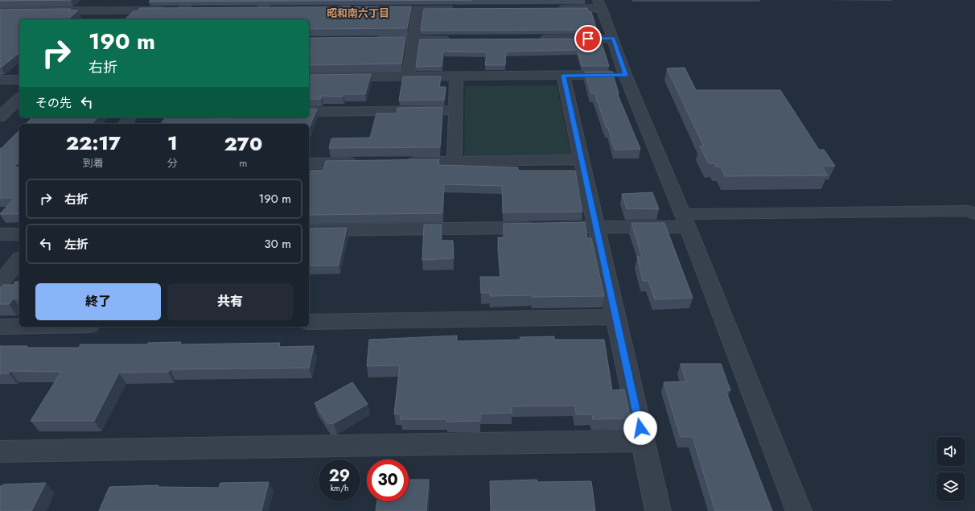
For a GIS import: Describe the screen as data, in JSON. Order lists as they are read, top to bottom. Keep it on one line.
{"districts":["昭和南六丁目"],"page":{"turn":["190 m","右折"],"then":"その先","eta":["22:17","到着","1","分","270","m"],"list":[{"name":"右折","value":"190 m"},{"name":"左折","value":"30 m"}],"buttons":["終了","共有"],"speed":"29 km/h","limit":"30"}}
